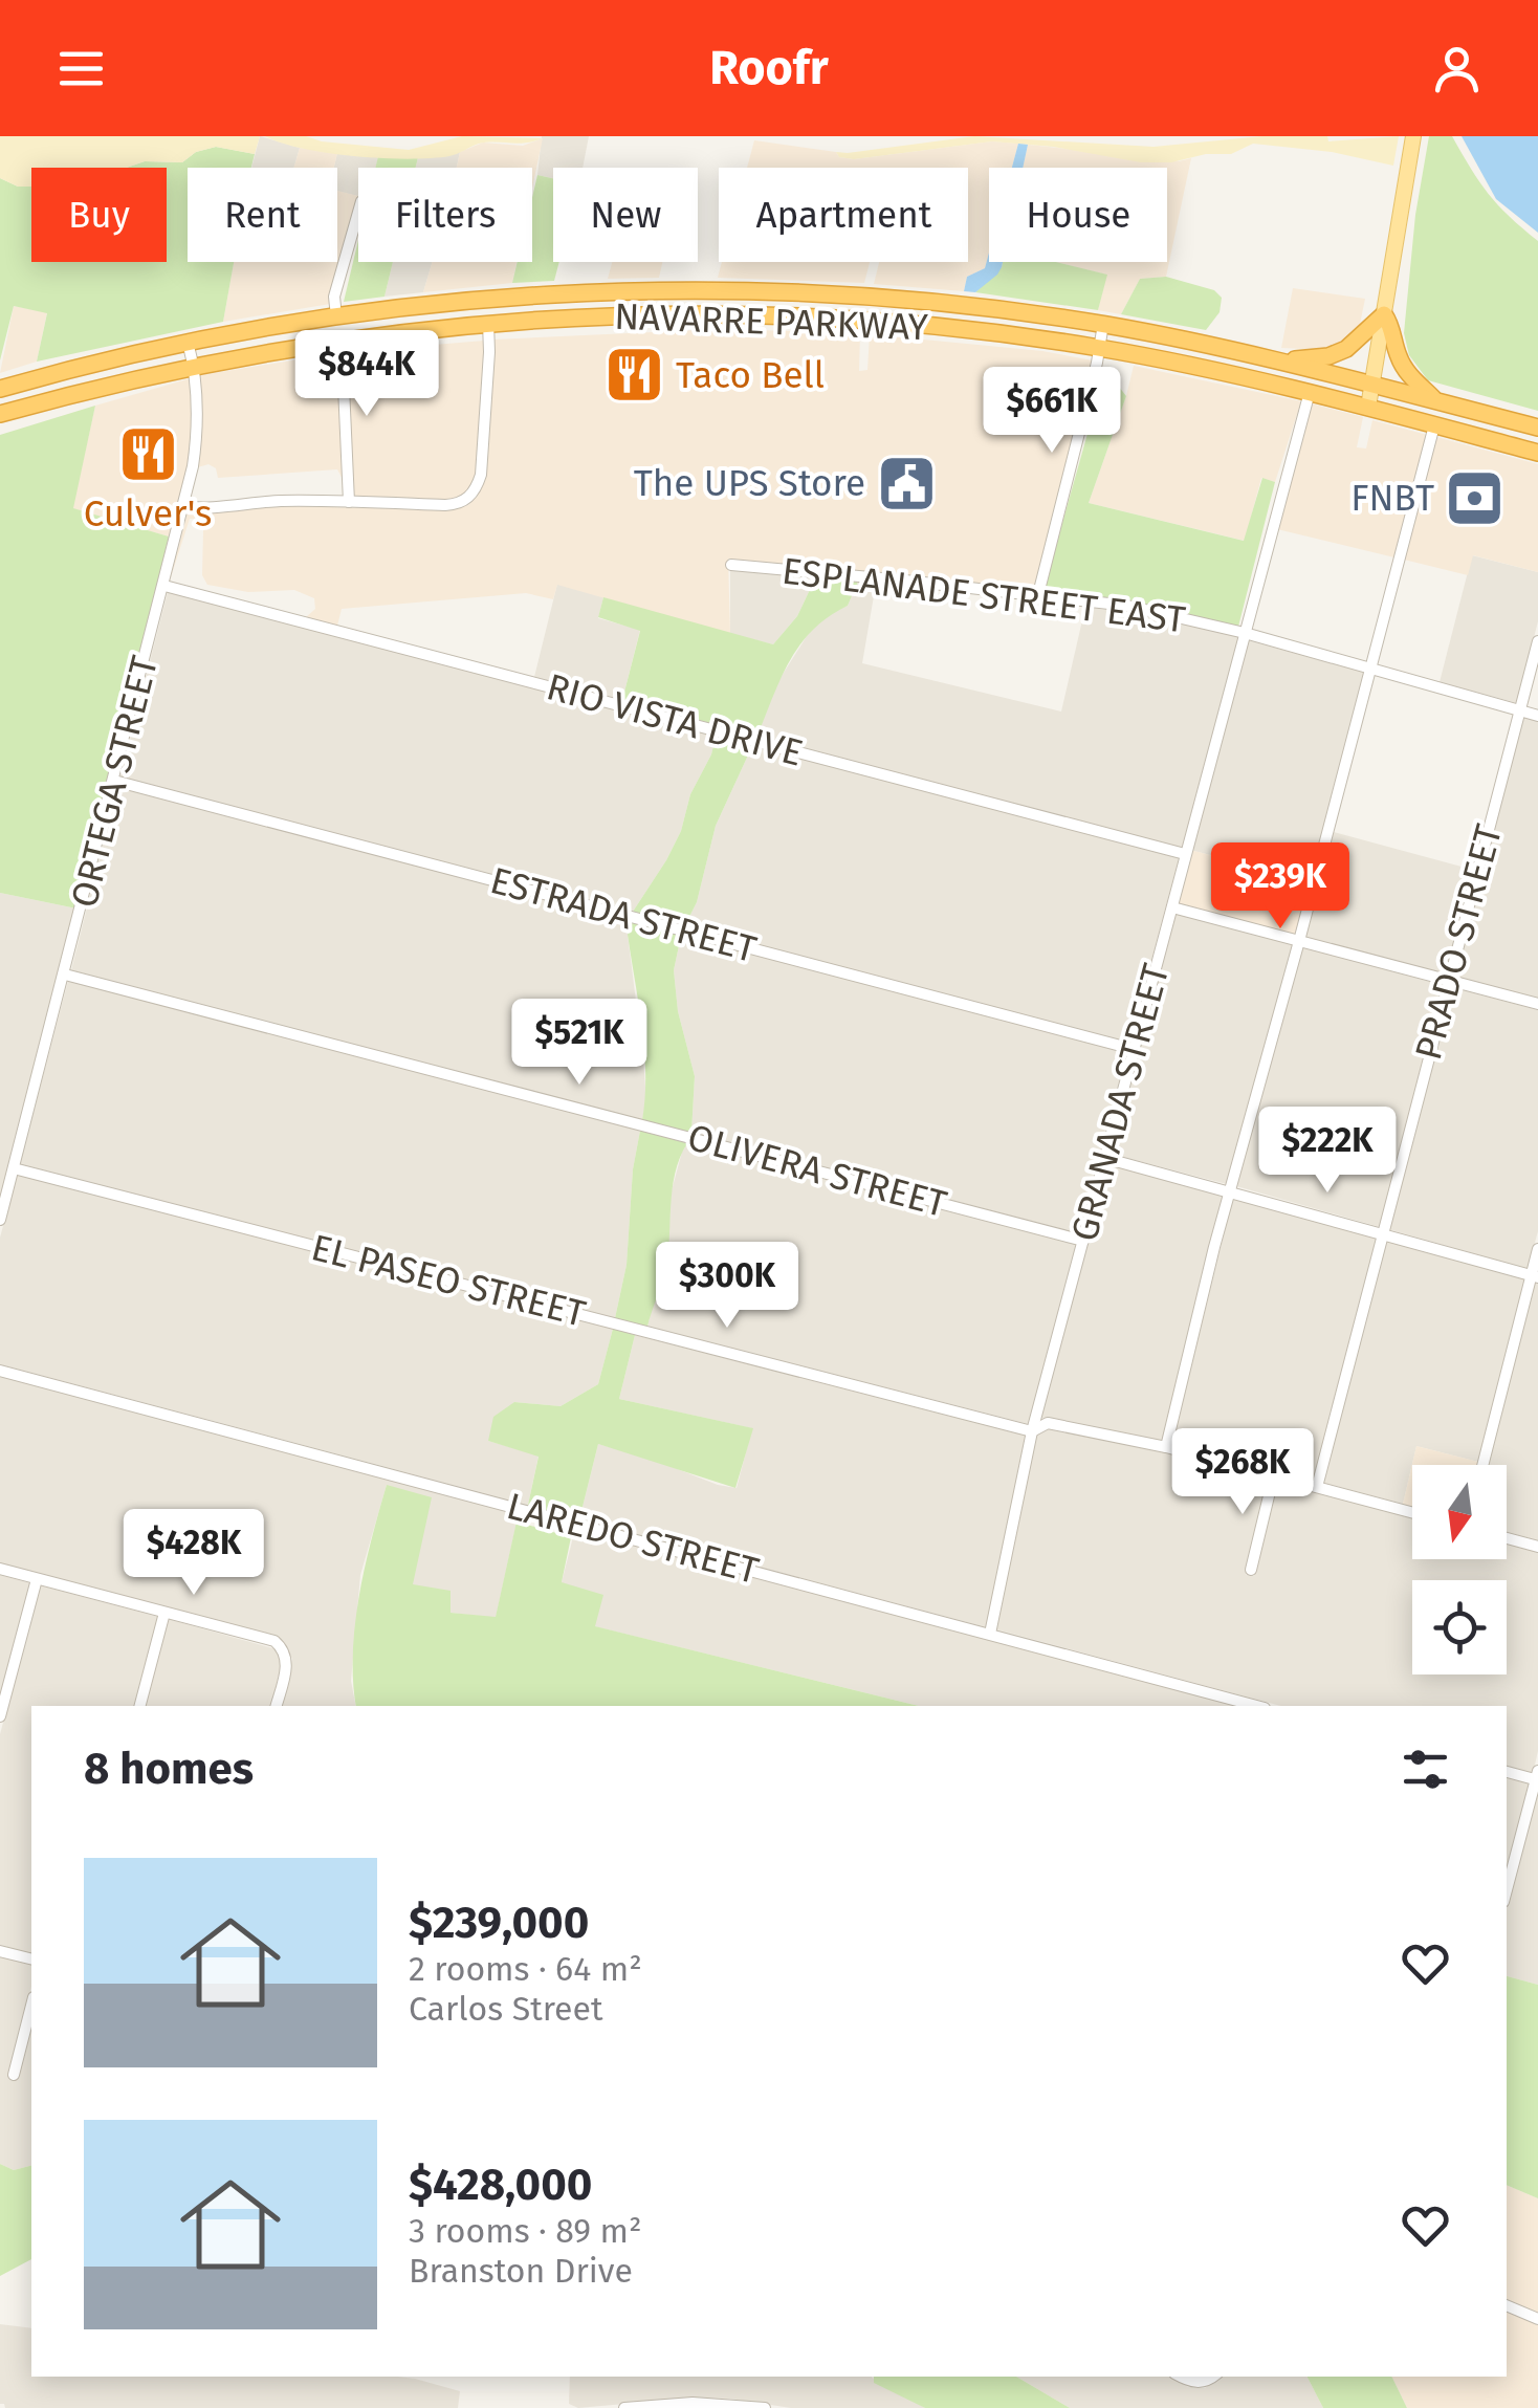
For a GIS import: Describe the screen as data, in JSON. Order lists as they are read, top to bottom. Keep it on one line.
{"streets":{"highway":["NAVARRE PARKWAY"],"street":["ESPLANADE STREET EAST","RIO VISTA DRIVE","ORTEGA STREET","ESTRADA STREET","PRADO STREET","GRANADA STREET","OLIVERA STREET","EL PASEO STREET","LAREDO STREET"]},"crossings":[["NAVARRE PARKWAY","ORTEGA STREET"],["NAVARRE PARKWAY","GRANADA STREET"],["ESPLANADE STREET EAST","PRADO STREET"],["ESPLANADE STREET EAST","GRANADA STREET"],["RIO VISTA DRIVE","ORTEGA STREET"],["RIO VISTA DRIVE","GRANADA STREET"],["ORTEGA STREET","ESTRADA STREET"],["ORTEGA STREET","OLIVERA STREET"],["ORTEGA STREET","EL PASEO STREET"],["ESTRADA STREET","GRANADA STREET"],["PRADO STREET","EL PASEO STREET"],["GRANADA STREET","OLIVERA STREET"],["GRANADA STREET","EL PASEO STREET"],["GRANADA STREET","LAREDO STREET"]],"places":{"restaurant":["Taco Bell","Culver's"],"public building":["The UPS Store"],"bank":["FNBT"]},"north":"bottom","page":{"header":"Roofr","chip":["Buy","Rent","Filters","New","Apartment","House"],"price":["$844K","$661K","$239K","$521K","$222K","$300K","$268K","$428K"],"heading":"8 homes","list":[{"name":"$239,000","note":"2 rooms · 64 m² · Carlos Street"},{"name":"$428,000","note":"3 rooms · 89 m² · Branston Drive"}]}}
